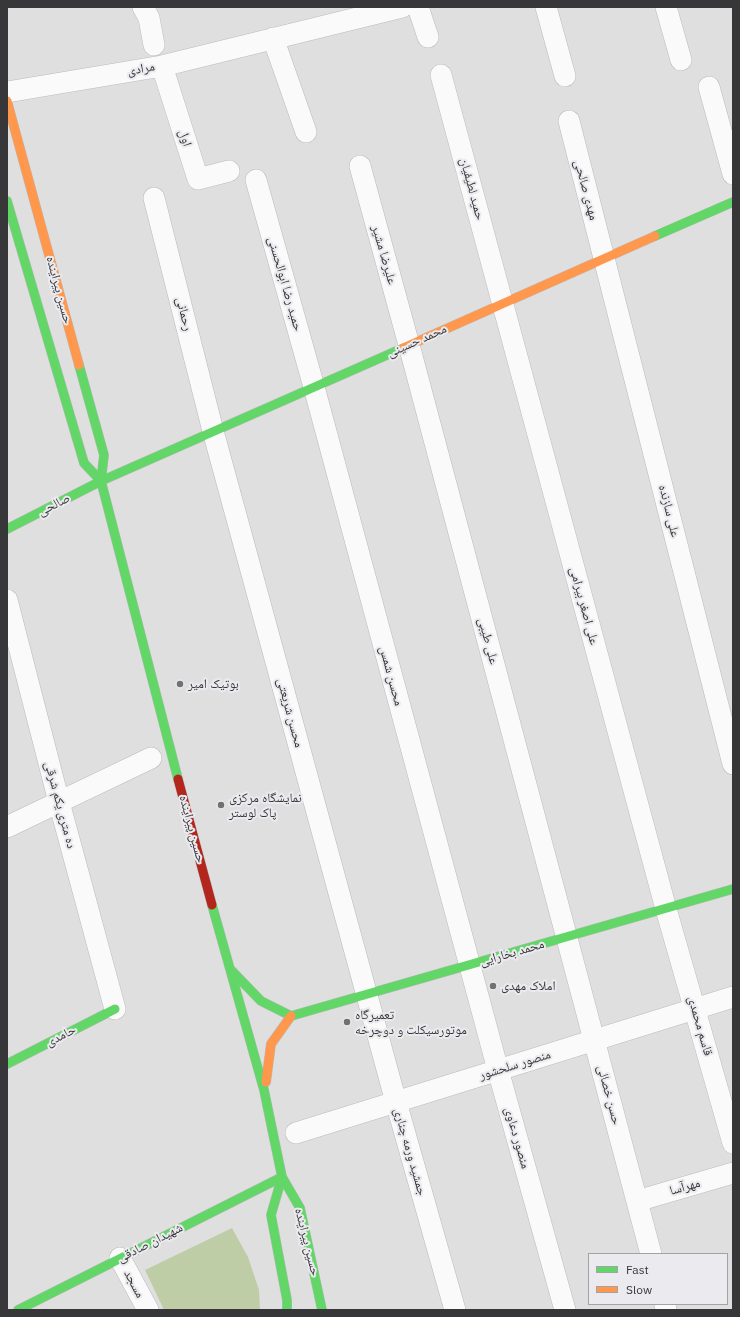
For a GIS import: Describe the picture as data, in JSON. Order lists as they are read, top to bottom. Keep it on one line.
{"streets":{"main road":["حسین پیراینده","محمد حسینی","صالحی","محمد بخارایی","حامدی","شهیدان صادقی"],"street":["مرادی","اول","حمید لطیفیان","مهدی صالحی","علیرضا مشیر","حمید رضا ابوالحسنی","رحمانی","علی سازنده","علی اصغر بیرامی","علی طیبی","محسن شمس","محسن شریعتی","ده متری یکم شرقی","قاسم محمدی","منصور سلحشور","حسن خصالی","منصور دعاوی","جمشید ورمه چناری","مهرآسا","مسجد"]},"crossings":[["مرادی","اول"],["حمید لطیفیان","محمد حسینی"],["حمید لطیفیان","علی اصغر بیرامی"],["مهدی صالحی","محمد حسینی"],["مهدی صالحی","علی سازنده"],["علیرضا مشیر","محمد حسینی"],["علیرضا مشیر","علی طیبی"],["حمید رضا ابوالحسنی","محمد حسینی"],["حمید رضا ابوالحسنی","محسن شمس"],["حسین پیراینده","محمد حسینی"],["حسین پیراینده","صالحی"],["حسین پیراینده","شهیدان صادقی"],["رحمانی","محمد حسینی"],["رحمانی","محسن شریعتی"],["محمد حسینی","صالحی"],["محمد حسینی","علی سازنده"],["محمد حسینی","علی اصغر بیرامی"],["محمد حسینی","علی طیبی"],["محمد حسینی","محسن شمس"],["محمد حسینی","محسن شریعتی"],["علی اصغر بیرامی","محمد بخارایی"],["علی اصغر بیرامی","قاسم محمدی"],["علی طیبی","محمد بخارایی"],["علی طیبی","حسن خصالی"],["محسن شمس","محمد بخارایی"],["محسن شمس","منصور دعاوی"],["محسن شریعتی","محمد بخارایی"],["محسن شریعتی","جمشید ورمه چناری"],["ده متری یکم شرقی","حامدی"],["محمد بخارایی","قاسم محمدی"],["محمد بخارایی","حسن خصالی"],["محمد بخارایی","منصور دعاوی"],["محمد بخارایی","جمشید ورمه چناری"],["قاسم محمدی","منصور سلحشور"],["منصور سلحشور","حسن خصالی"],["منصور سلحشور","منصور دعاوی"],["منصور سلحشور","جمشید ورمه چناری"],["حسن خصالی","مهرآسا"],["شهیدان صادقی","مسجد"]],"places":["بوتیک امیر","نمایشگاه مرکزی پاک لوستر","املاک مهدی","تعمیرگاه موتورسیکلت و دوچرخه"],"legend":["Fast","Slow"]}
